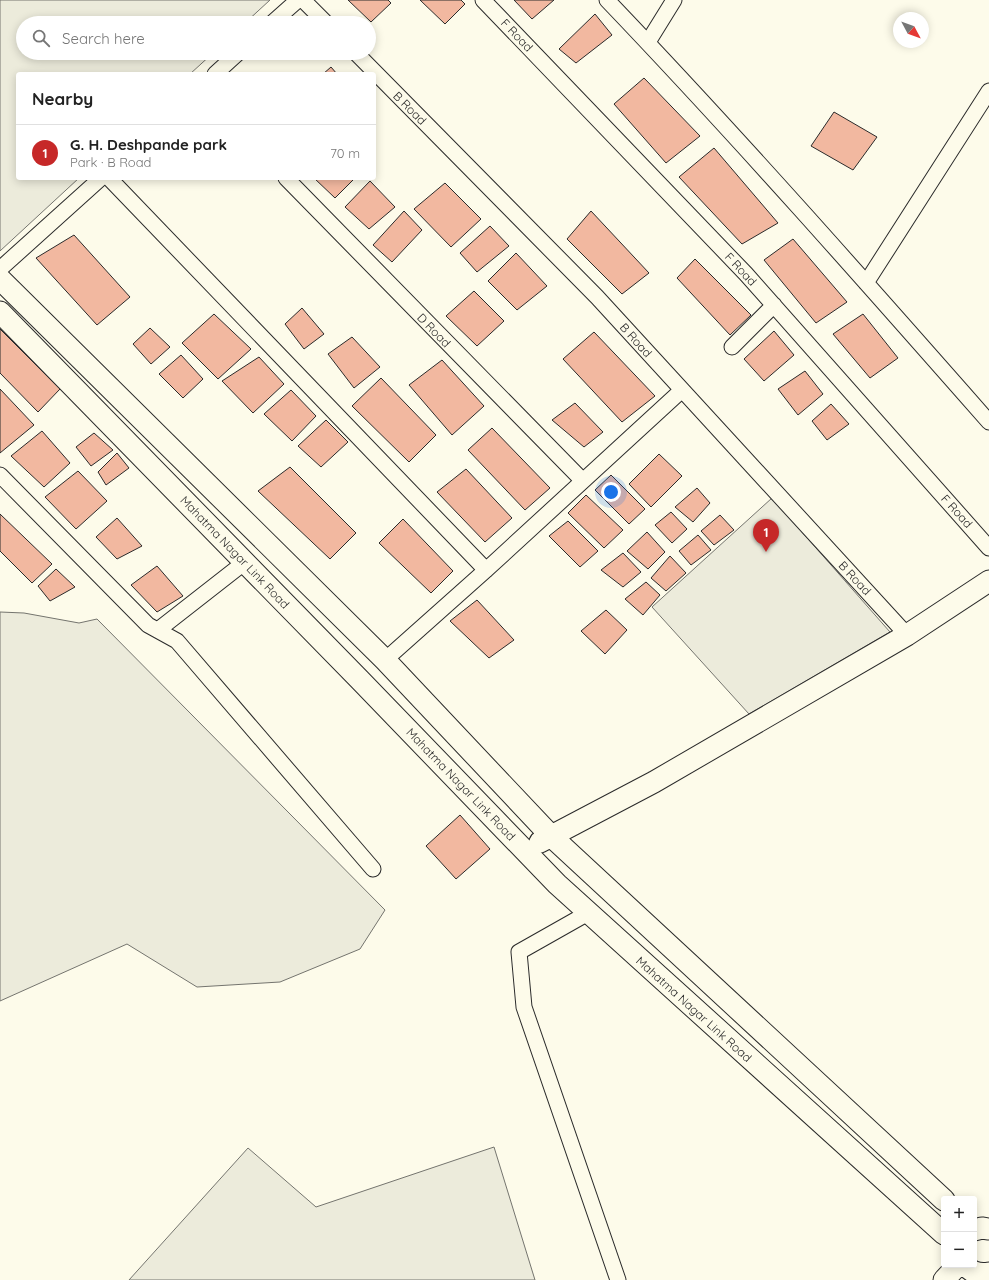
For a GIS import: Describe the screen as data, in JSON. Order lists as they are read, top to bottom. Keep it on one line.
{"streets":{"main road":["Mahatma Nagar Link Road"],"street":["F Road","B Road","D Road"]},"north":"bottom right","page":{"search":"Search here","heading":"Nearby","list":[{"mark":"1","name":"G. H. Deshpande park","note":"Park · B Road","value":"70 m"}],"pins":"1","map_buttons":["+","−"]}}
